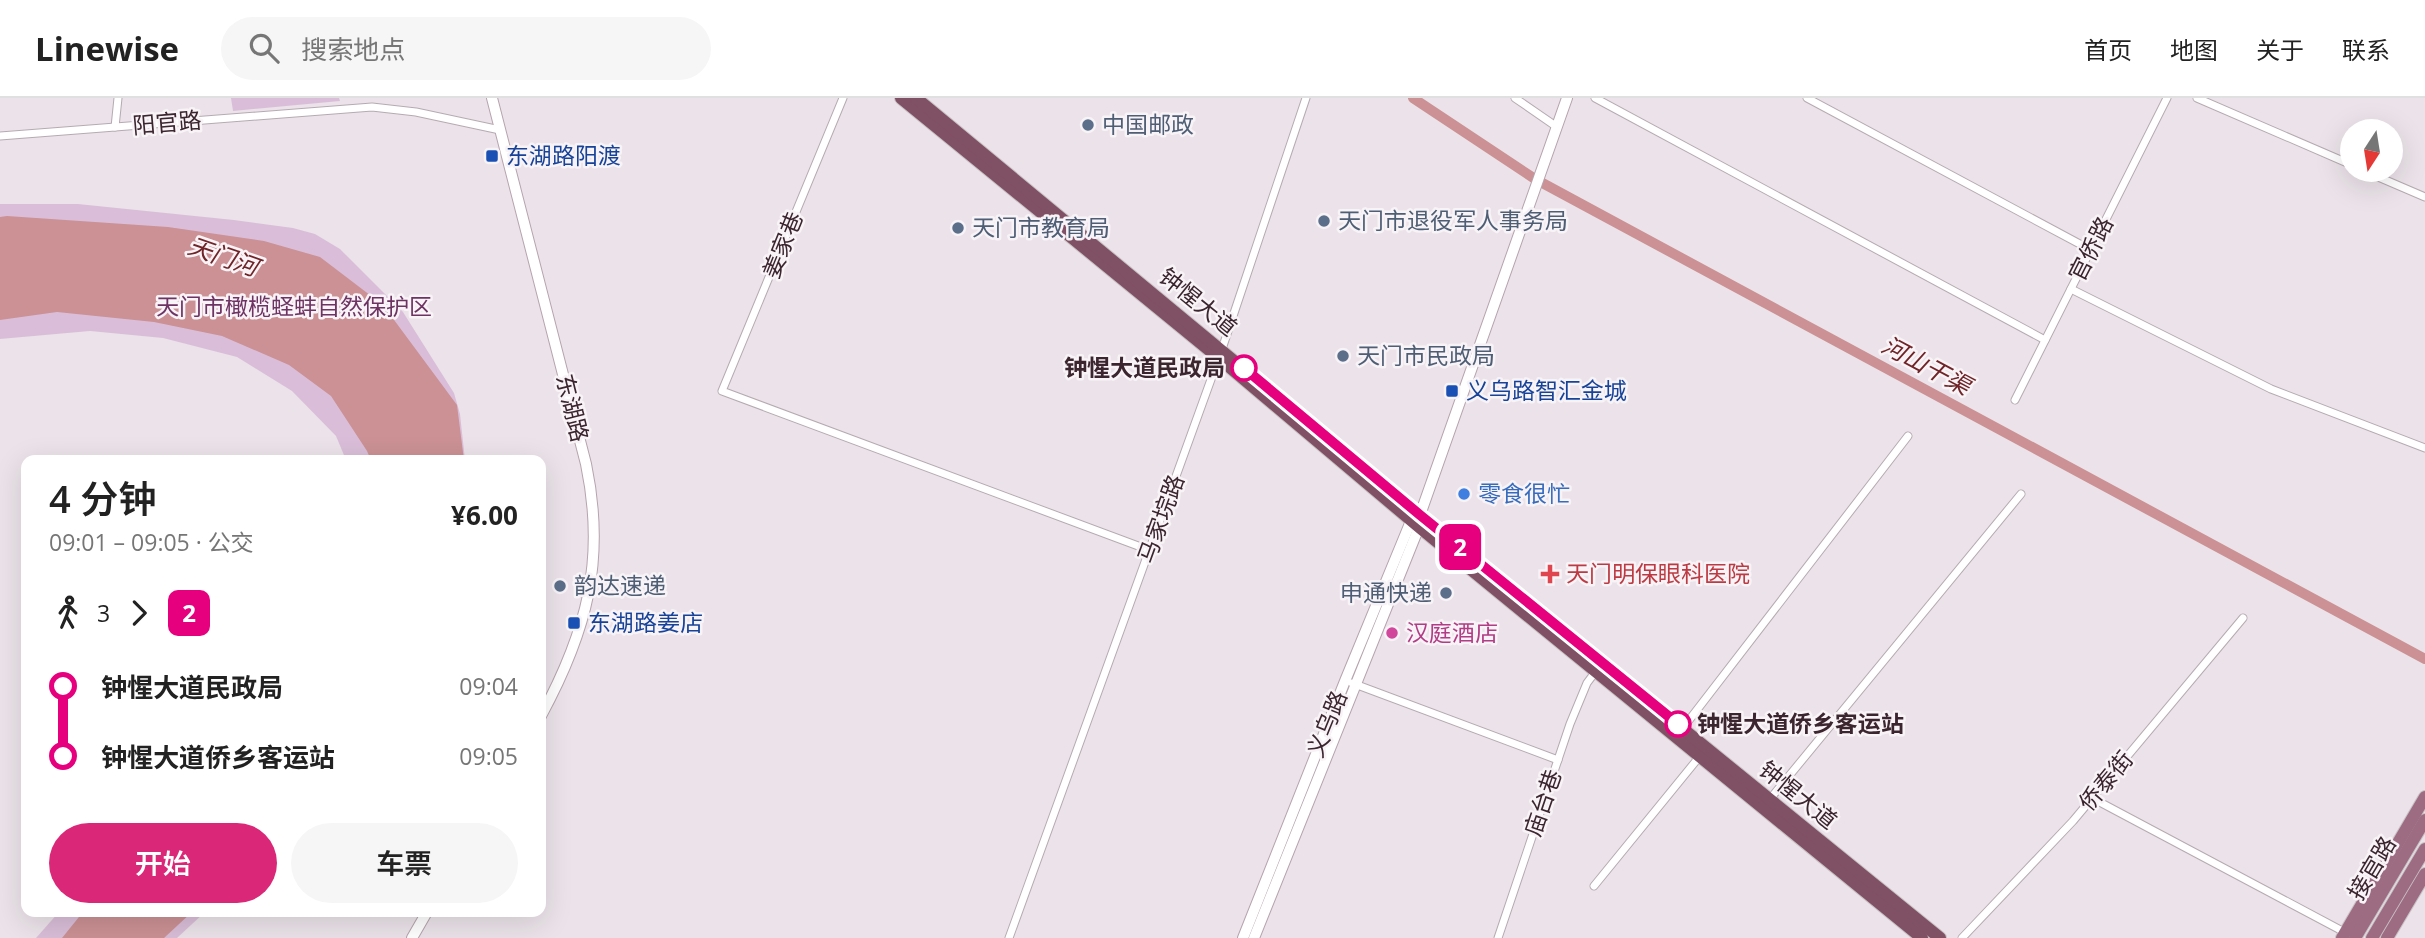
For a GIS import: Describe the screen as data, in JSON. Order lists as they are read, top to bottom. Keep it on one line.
{"streets":{"highway":["钟惺大道"],"main road":["东湖路","义乌路","接官路"],"street":["阳官路","姜家巷","官侨路","马家垸路","侨泰街","庙台巷"]},"crossings":[["阳官路","东湖路"],["姜家巷","马家垸路"],["钟惺大道","马家垸路"],["钟惺大道","义乌路"],["钟惺大道","庙台巷"]],"water":["天门河","河山干渠"],"parks":["天门市橄榄蛏蚌自然保护区"],"places":{"other":["中国邮政","天门市退役军人事务局","天门市教育局","天门市民政局","钟惺大道民政局","零食很忙","韵达速递","申通快递","汉庭酒店","钟惺大道侨乡客运站"],"transit":["东湖路阳渡","义乌路智汇金城","东湖路姜店"],"health":["天门明保眼科医院"]},"lines":["bus line 2"],"north":"bottom","page":{"header":"Linewise","search":"搜索地点","nav":["首页","地图","关于","联系"],"on_map":"2","heading":["4 分钟","09:01 – 09:05 · 公交","¥6.00"],"legs":["3","2"],"list":[{"name":"钟惺大道民政局","value":"09:04"},{"name":"钟惺大道侨乡客运站","value":"09:05"}],"buttons":["开始","车票"]}}
